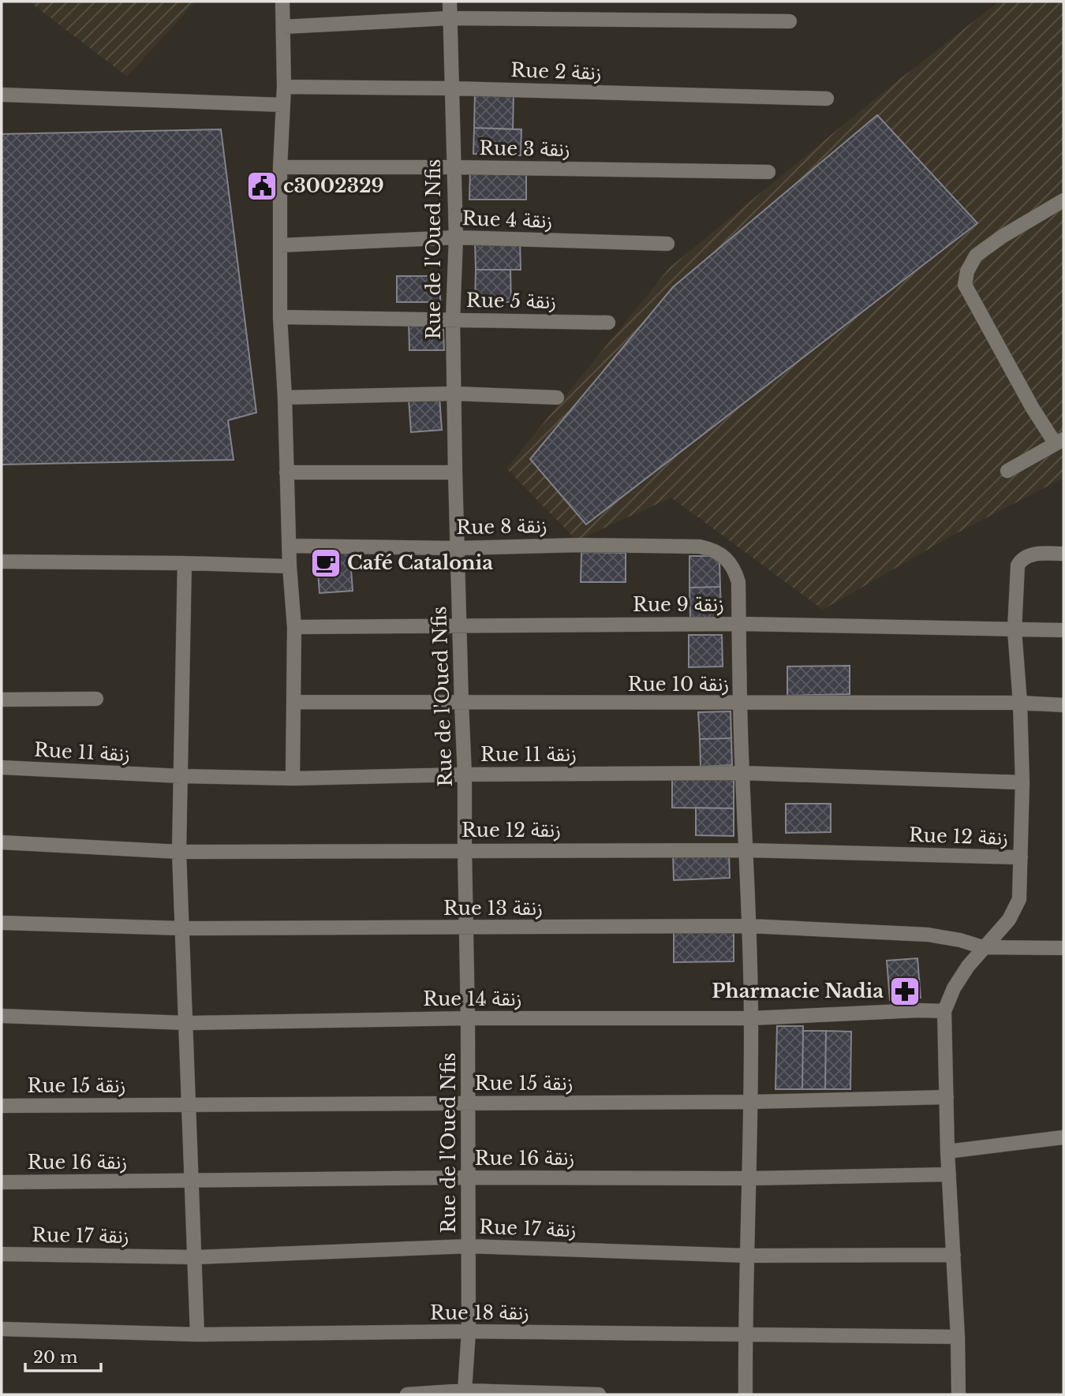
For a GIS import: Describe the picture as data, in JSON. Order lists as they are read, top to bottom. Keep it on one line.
{"streets":{"street":["Rue 2 زنقة","Rue 3 زنقة","Rue 4 زنقة","Rue de l'Oued Nfis","Rue 5 زنقة","Rue 8 زنقة","Rue 9 زنقة","Rue 10 زنقة","Rue 11 زنقة","Rue 12 زنقة","Rue 13 زنقة","Rue 14 زنقة","Rue 15 زنقة","Rue 16 زنقة","Rue 17 زنقة","Rue 18 زنقة"]},"crossings":[["Rue 2 زنقة","Rue de l'Oued Nfis"],["Rue 3 زنقة","Rue de l'Oued Nfis"],["Rue 4 زنقة","Rue de l'Oued Nfis"],["Rue de l'Oued Nfis","Rue 5 زنقة"],["Rue de l'Oued Nfis","Rue 8 زنقة"],["Rue de l'Oued Nfis","Rue 9 زنقة"],["Rue de l'Oued Nfis","Rue 10 زنقة"],["Rue de l'Oued Nfis","Rue 11 زنقة"],["Rue de l'Oued Nfis","Rue 12 زنقة"],["Rue de l'Oued Nfis","Rue 13 زنقة"],["Rue de l'Oued Nfis","Rue 14 زنقة"],["Rue de l'Oued Nfis","Rue 15 زنقة"],["Rue de l'Oued Nfis","Rue 16 زنقة"],["Rue de l'Oued Nfis","Rue 17 زنقة"],["Rue de l'Oued Nfis","Rue 18 زنقة"],["Rue 8 زنقة","Rue 9 زنقة"]],"places":{"public building":["c3002329"],"cafe":["Café Catalonia"],"pharmacy":["Pharmacie Nadia"]},"scale_bar":"20 m"}
